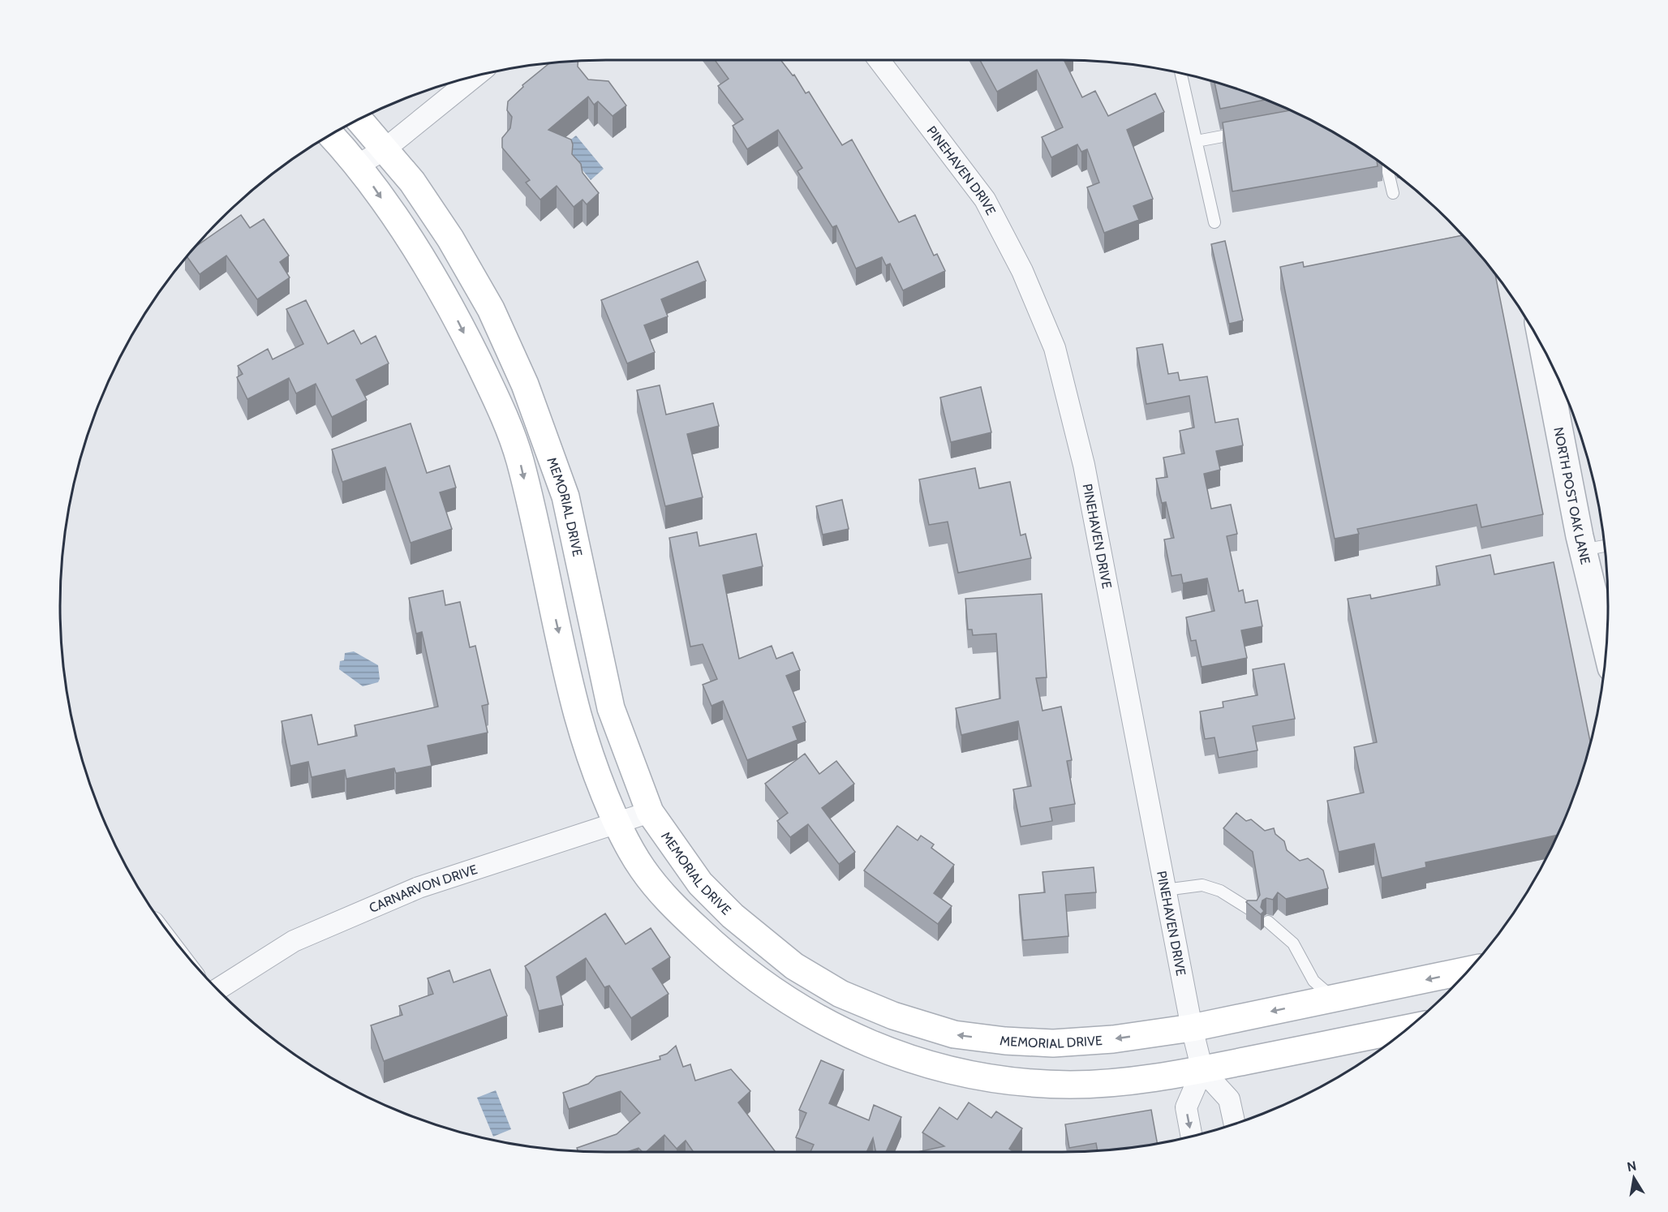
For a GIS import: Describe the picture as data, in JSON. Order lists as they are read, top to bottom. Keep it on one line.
{"streets":{"main road":["MEMORIAL DRIVE"],"street":["PINEHAVEN DRIVE","NORTH POST OAK LANE","CARNARVON DRIVE"]},"crossings":[["PINEHAVEN DRIVE","MEMORIAL DRIVE"],["MEMORIAL DRIVE","CARNARVON DRIVE"]],"north":"top"}
